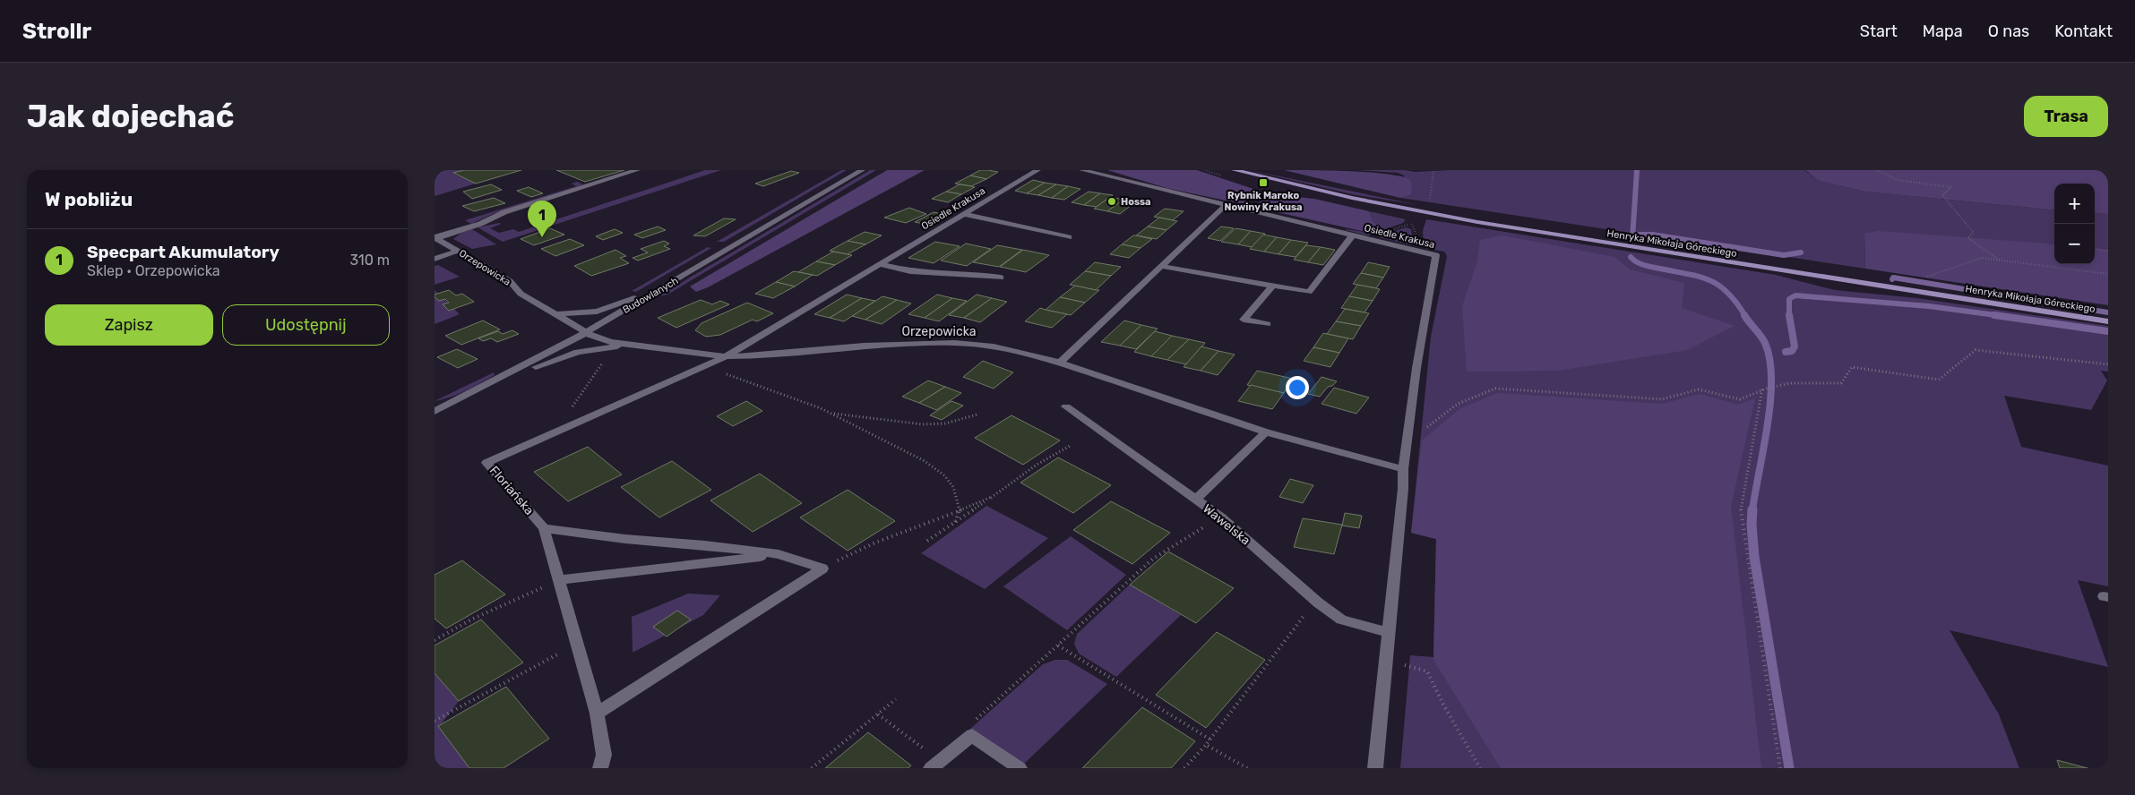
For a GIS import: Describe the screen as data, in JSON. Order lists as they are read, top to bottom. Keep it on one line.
{"streets":{"main road":["Henryka Mikołaja Góreckiego"],"street":["Osiedle Krakusa","Orzepowicka","Budowlanych","Floriańska","Wawelska"]},"crossings":[["Osiedle Krakusa","Orzepowicka"],["Osiedle Krakusa","Floriańska"],["Orzepowicka","Budowlanych"],["Orzepowicka","Floriańska"]],"places":{"transit":["Rybnik Maroko Nowiny Krakusa"],"other":["Hossa"]},"page":{"header":"Strollr","nav":["Start","Mapa","O nas","Kontakt"],"buttons":["Trasa",["Zapisz","Udostępnij"]],"title":"Jak dojechać","heading":"W pobliżu","map_buttons":["+","−"],"pins":"1","list":[{"mark":"1","name":"Specpart Akumulatory","note":"Sklep · Orzepowicka","value":"310 m"}]}}
